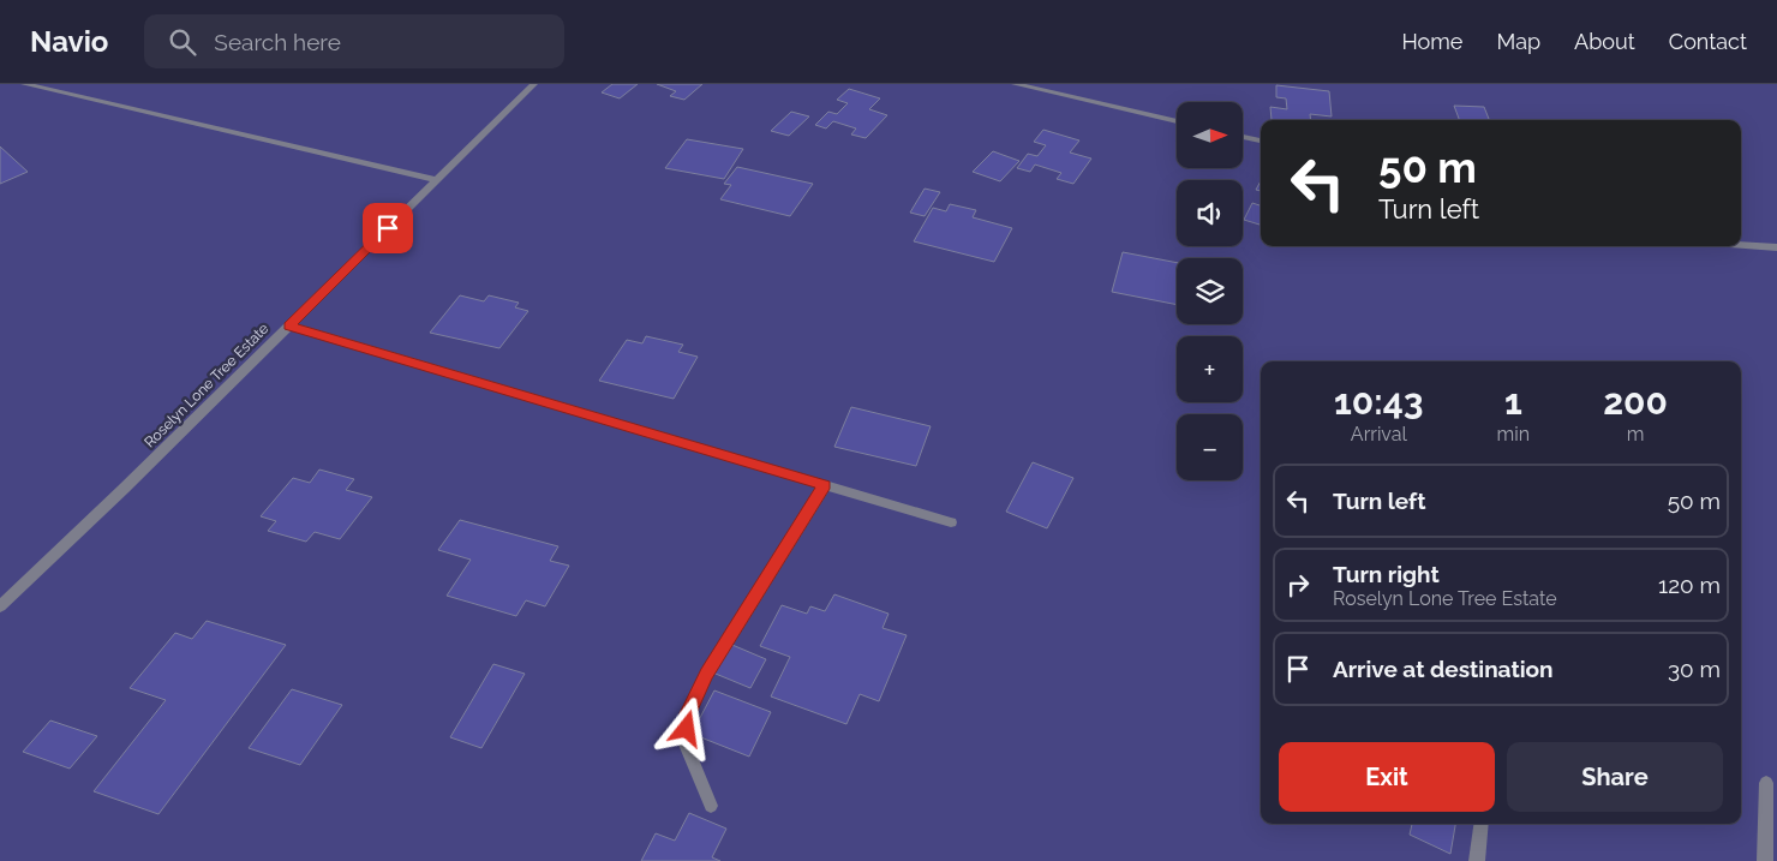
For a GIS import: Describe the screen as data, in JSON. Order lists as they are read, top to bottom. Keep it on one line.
{"streets":{"street":["Roselyn Lone Tree Estate"]},"north":"right","page":{"header":"Navio","search":"Search here","nav":["Home","Map","About","Contact"],"map_buttons":["+","−"],"turn":["50 m","Turn left"],"eta":["10:43","Arrival","1","min","200","m"],"list":[{"name":"Turn left","value":"50 m"},{"name":"Turn right","note":"Roselyn Lone Tree Estate","value":"120 m"},{"name":"Arrive at destination","value":"30 m"}],"buttons":["Exit","Share"]}}
